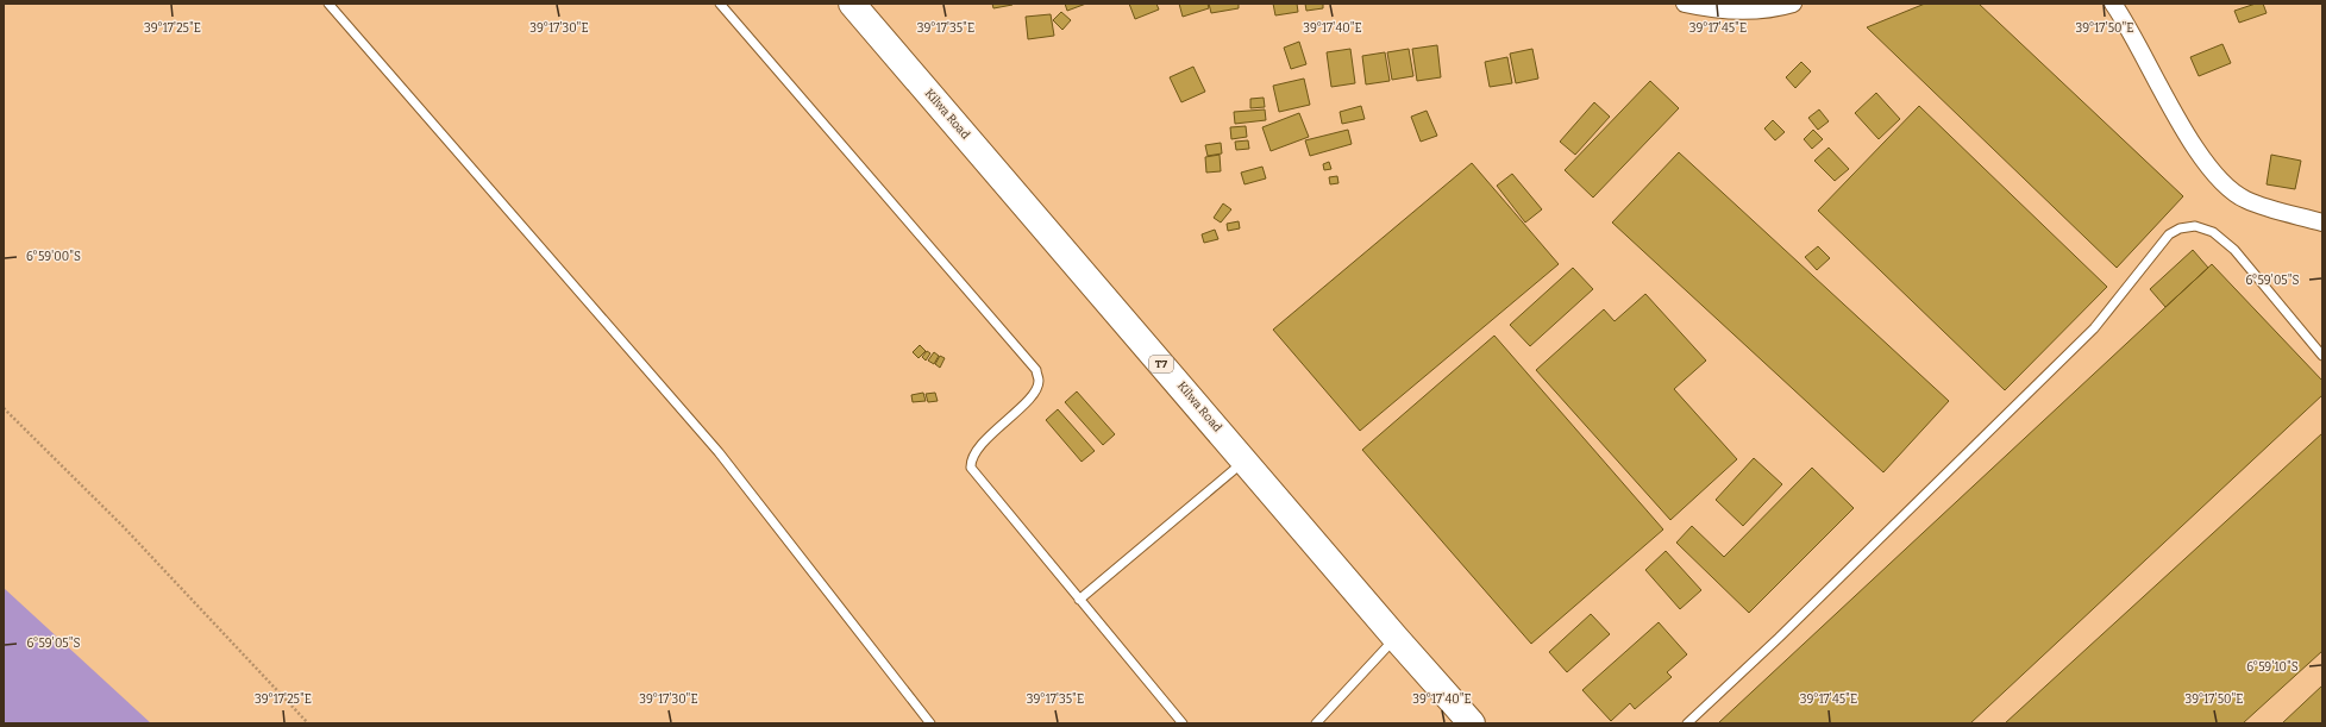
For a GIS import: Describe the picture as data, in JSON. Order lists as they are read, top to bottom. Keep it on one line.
{"streets":{"highway":["Kilwa Road","T7"]},"coordinates":["39°17'25\"E","39°17'30\"E","39°17'35\"E","39°17'40\"E","39°17'45\"E","39°17'50\"E","6°59'00\"S","6°59'05\"S","6°59'10\"S"]}
